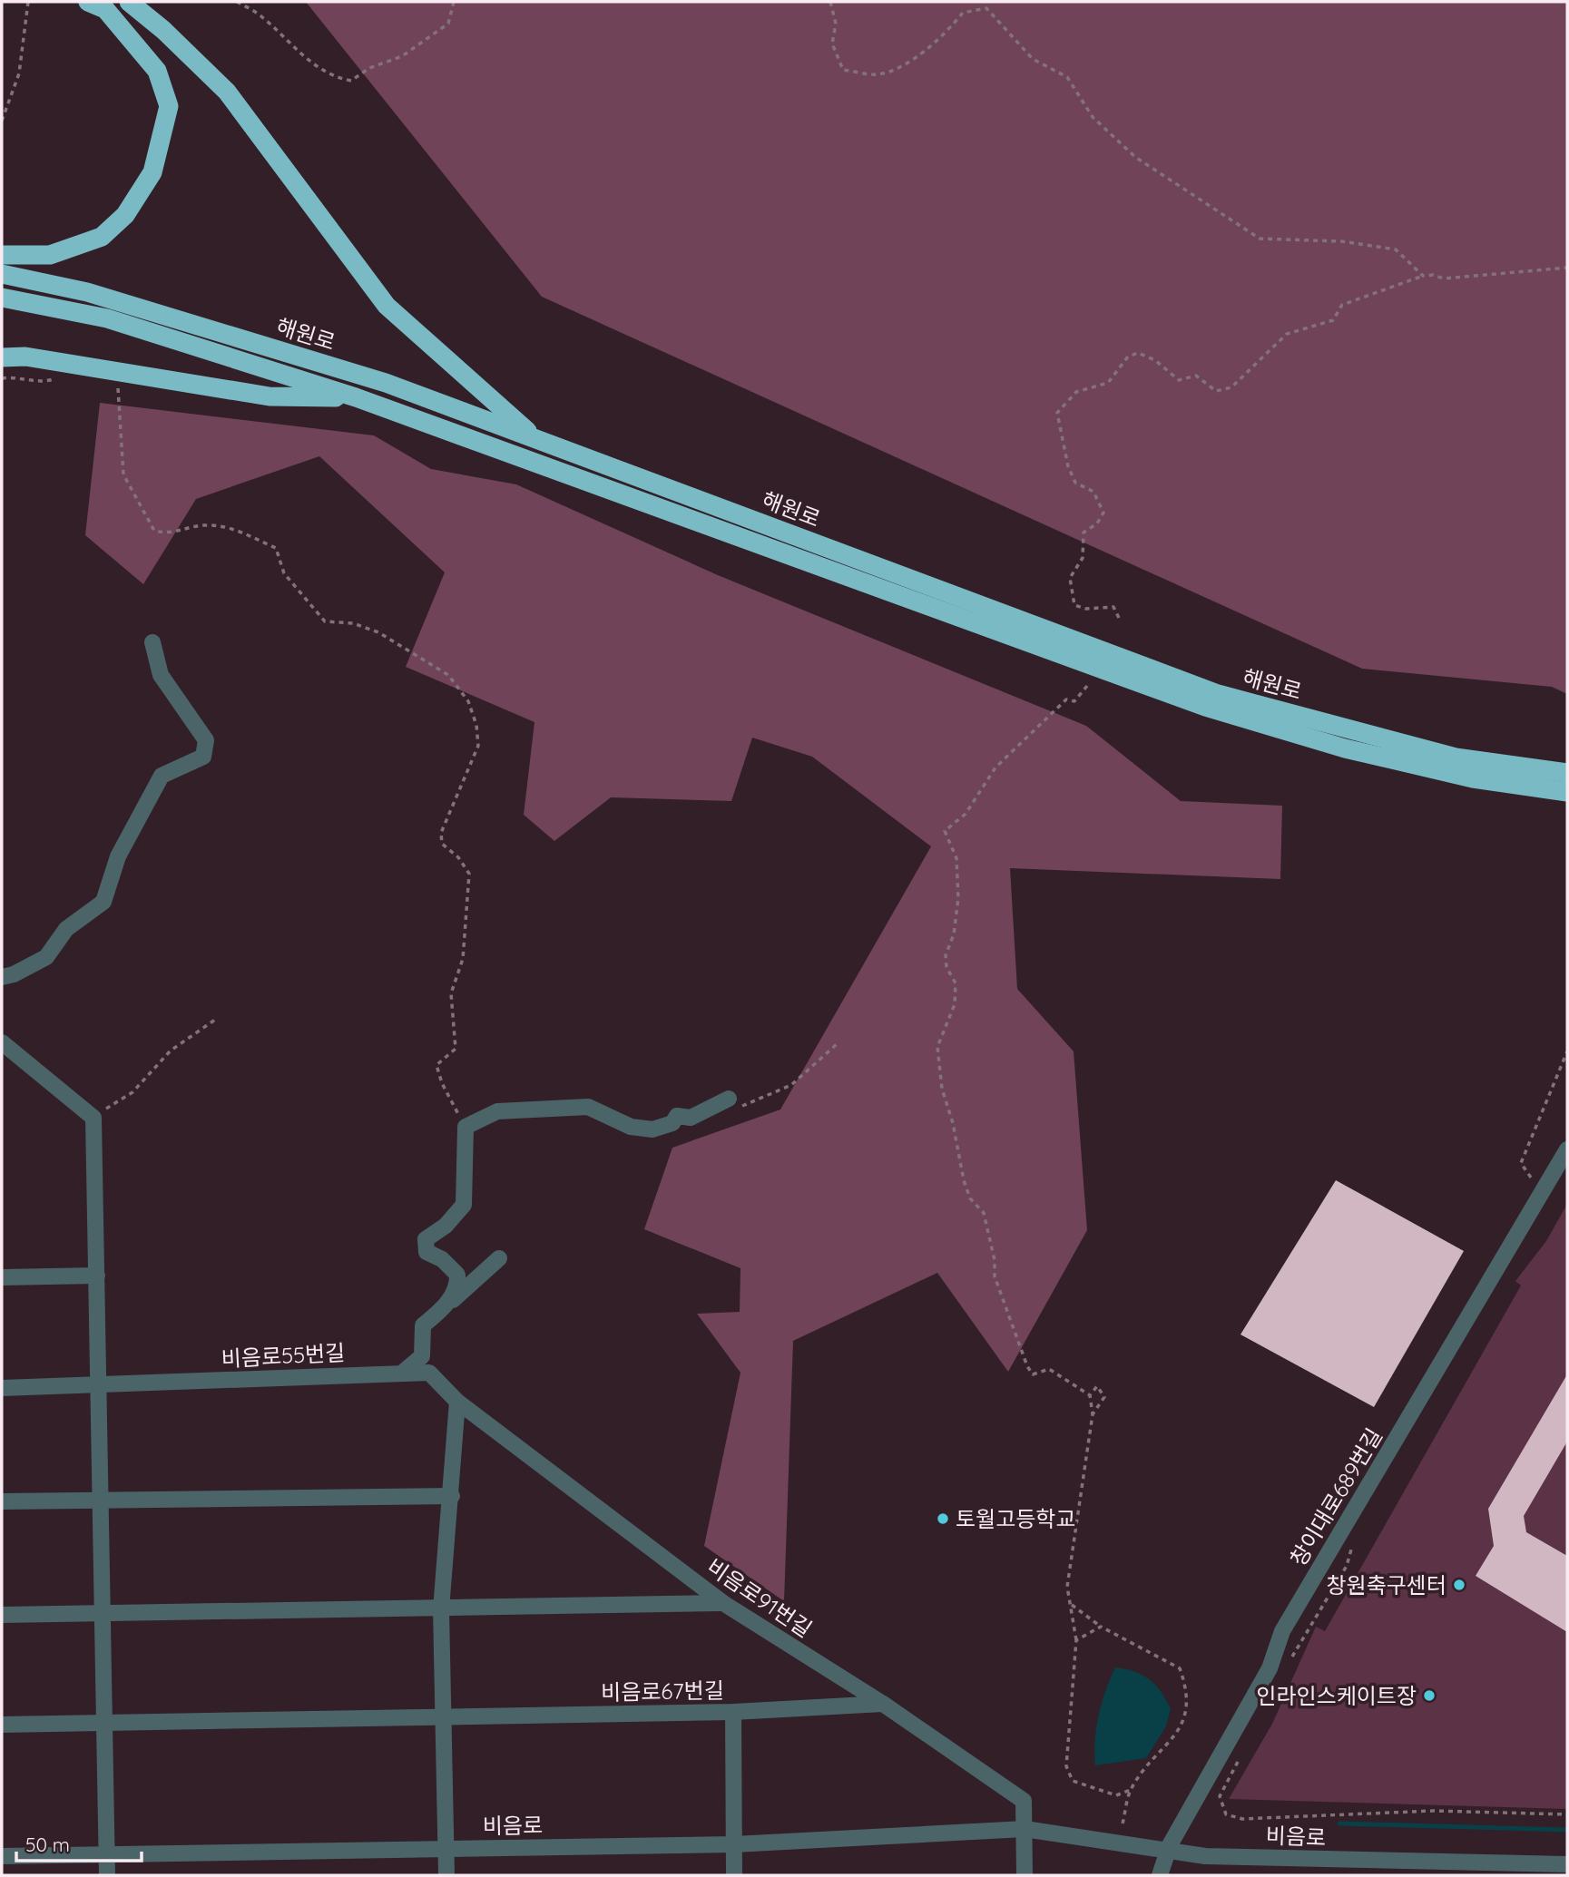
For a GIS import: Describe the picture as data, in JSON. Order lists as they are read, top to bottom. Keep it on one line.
{"streets":{"highway":["해원로"],"street":["비음로55번길","창이대로689번길","비음로91번길","비음로67번길","비음로"]},"crossings":[["비음로55번길","비음로91번길"],["창이대로689번길","비음로"],["비음로91번길","비음로67번길"],["비음로91번길","비음로"]],"places":["토월고등학교","창원축구센터","인라인스케이트장"],"scale_bar":"50 m"}
